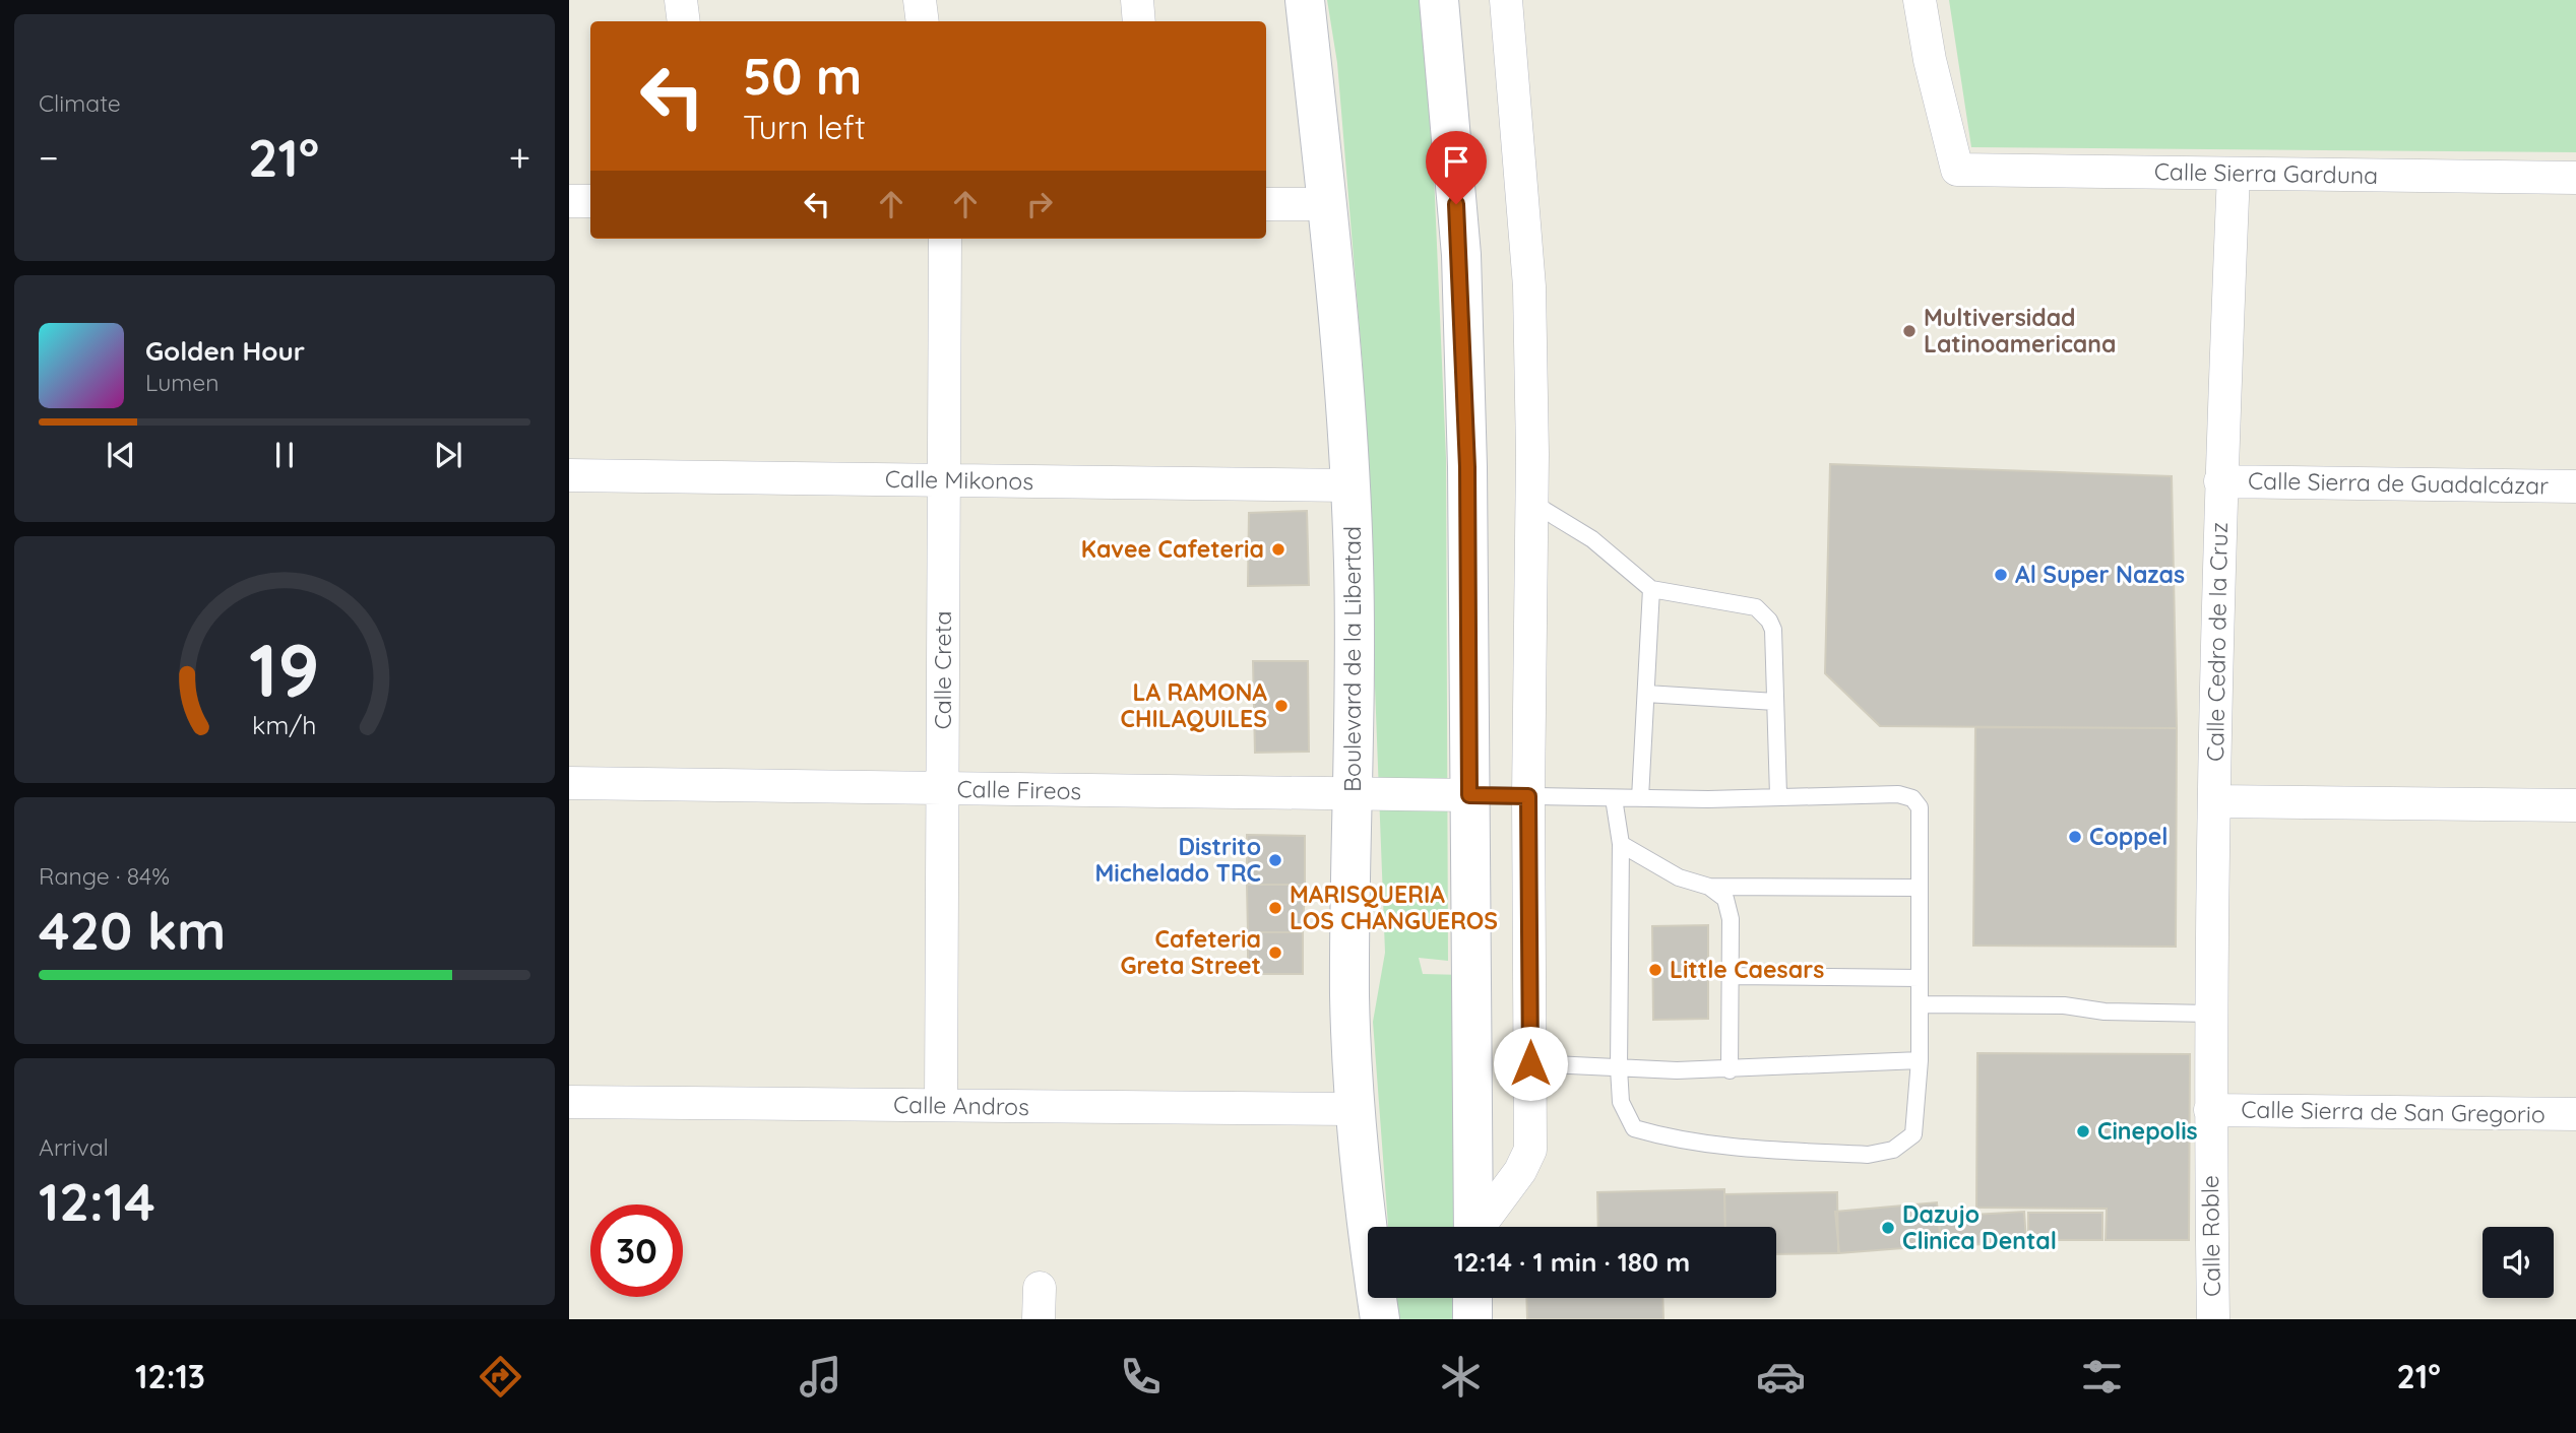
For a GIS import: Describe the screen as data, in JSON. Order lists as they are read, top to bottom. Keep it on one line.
{"streets":{"main road":["Boulevard de la Libertad"],"street":["Calle Sierra Garduna","Calle Mikonos","Calle Sierra de Guadalcázar","Calle Cedro de la Cruz","Calle Creta","Calle Fireos","Calle Andros","Calle Sierra de San Gregorio","Calle Roble"]},"crossings":[["Calle Sierra Garduna","Calle Cedro de la Cruz"],["Calle Mikonos","Boulevard de la Libertad"],["Calle Mikonos","Calle Creta"],["Calle Sierra de Guadalcázar","Calle Cedro de la Cruz"],["Calle Cedro de la Cruz","Calle Sierra de San Gregorio"],["Calle Cedro de la Cruz","Calle Roble"],["Boulevard de la Libertad","Calle Fireos"],["Boulevard de la Libertad","Calle Andros"],["Calle Creta","Calle Fireos"],["Calle Creta","Calle Andros"],["Calle Sierra de San Gregorio","Calle Roble"]],"places":["Multiversidad Latinoamericana","Kavee Cafeteria","Al Super Nazas","LA RAMONA CHILAQUILES","Coppel","Distrito Michelado TRC","MARISQUERIA LOS CHANGUEROS","Cafeteria Greta Street","Little Caesars","Cinepolis","Dazujo Clinica Dental"],"page":{"tile":["Climate",["Range · 84%","420 km"],["Arrival","12:14"]],"turn":["50 m","Turn left"],"heat":["−","21°","+"],"song":["Golden Hour","Lumen"],"limit":"30","trip":"12:14 · 1 min · 180 m","tabs":["12:13","21°"],"gauge":["19","km/h"]}}
